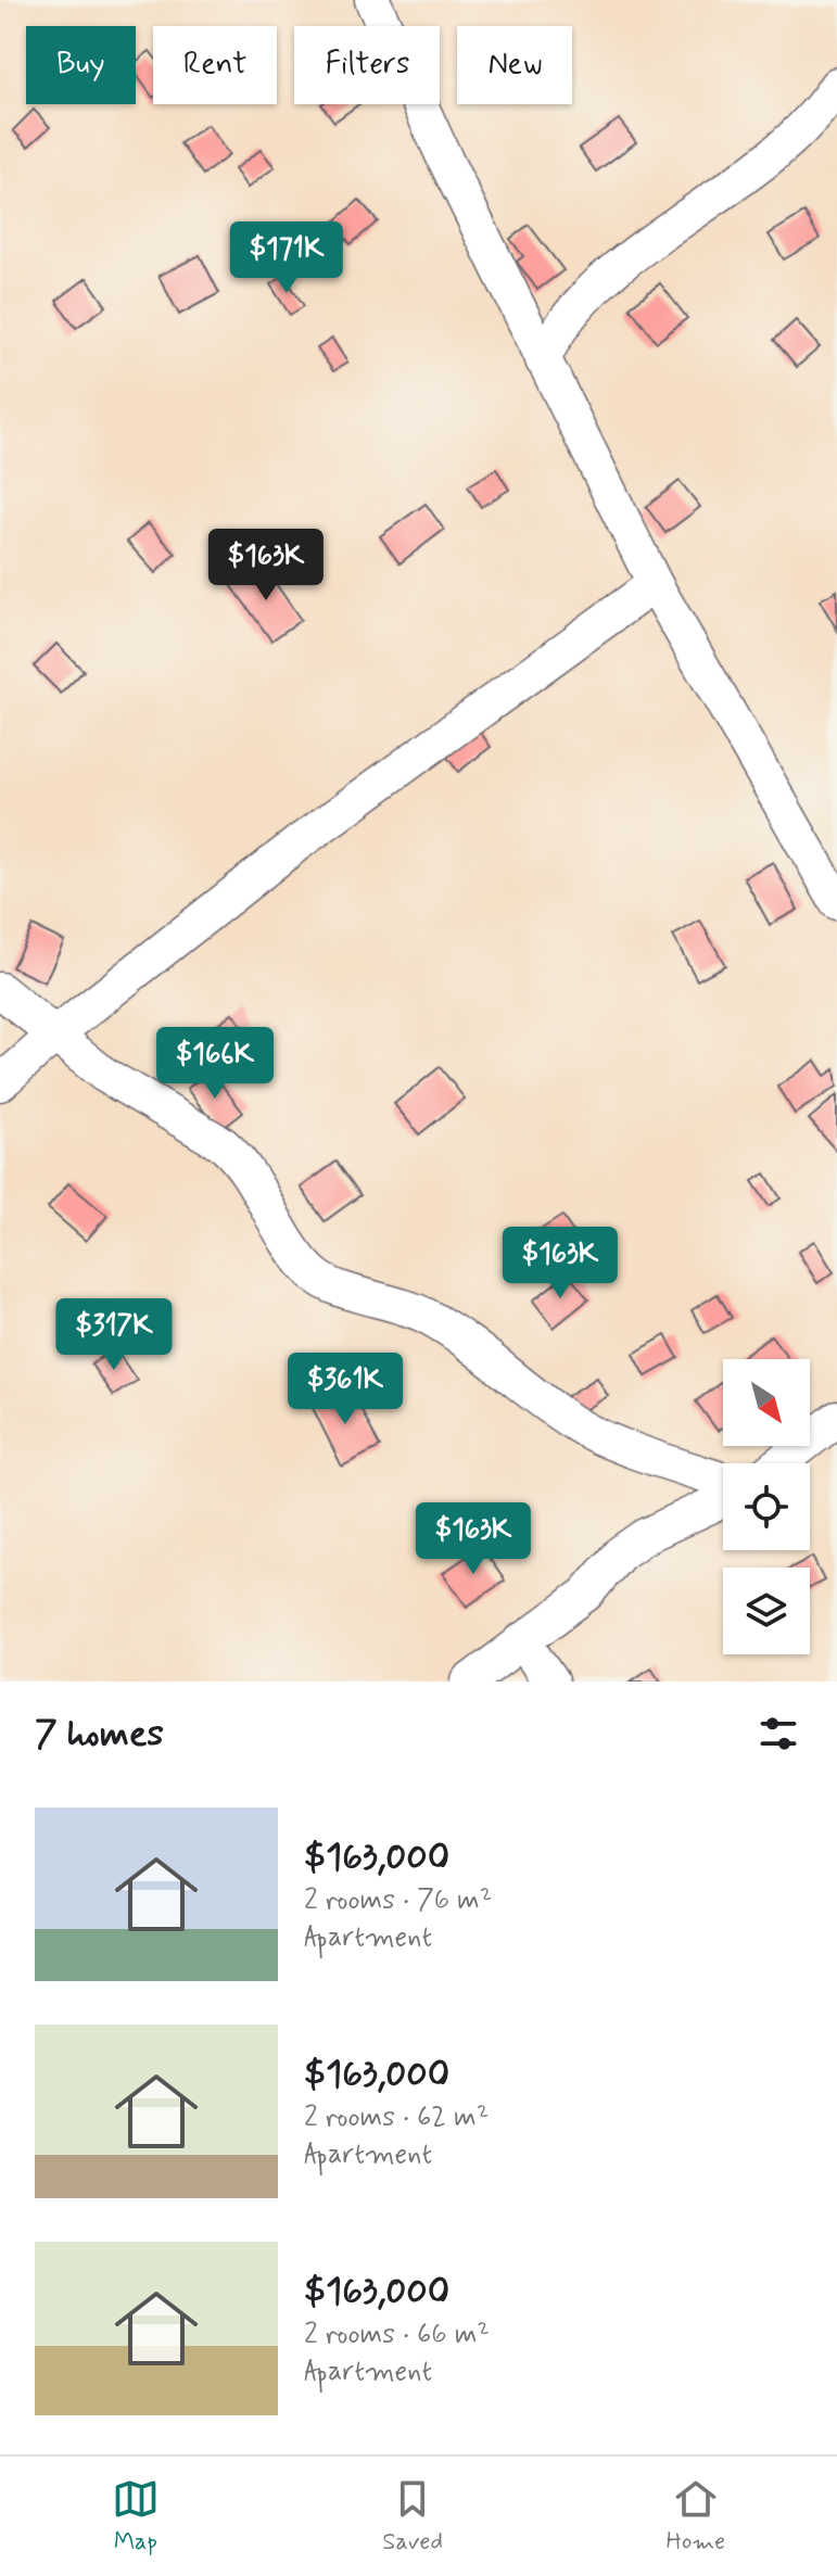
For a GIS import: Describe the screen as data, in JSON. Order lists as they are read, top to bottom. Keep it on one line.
{"north":"bottom right","page":{"chip":["Buy","Rent","Filters","New"],"price":["$171K","$163K","$166K","$163K","$317K","$361K","$163K"],"heading":"7 homes","list":[{"name":"$163,000","note":"2 rooms · 76 m² · Apartment"},{"name":"$163,000","note":"2 rooms · 62 m² · Apartment"},{"name":"$163,000","note":"2 rooms · 66 m² · Apartment"}],"tabs":["Map","Saved","Home"]}}
